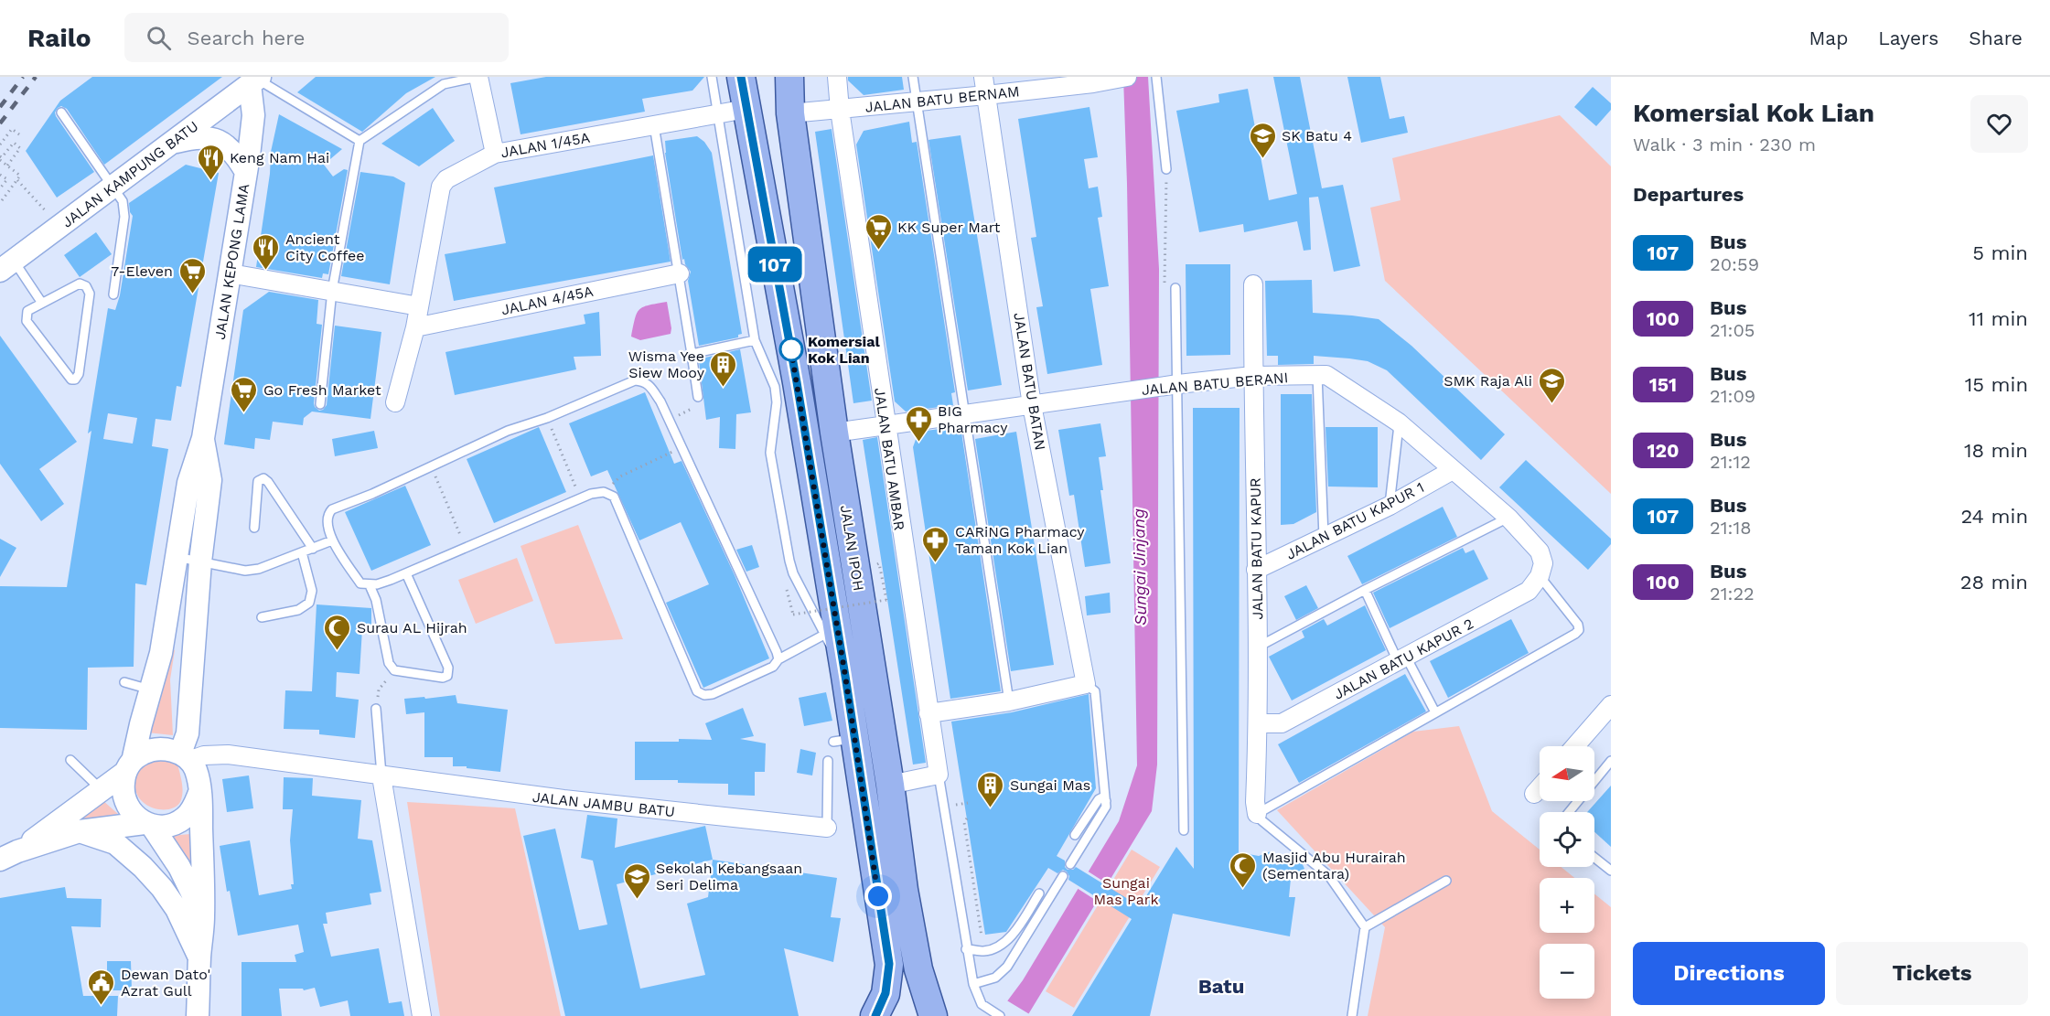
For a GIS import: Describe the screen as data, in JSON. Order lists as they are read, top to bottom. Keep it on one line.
{"streets":{"main road":["JALAN IPOH"],"street":["JALAN BATU BERNAM","JALAN 1/45A","JALAN KAMPUNG BATU","JALAN KEPONG LAMA","JALAN 4/45A","JALAN BATU BATAN","JALAN BATU BERANI","JALAN BATU AMBAR","JALAN BATU KAPUR 1","JALAN BATU KAPUR","JALAN BATU KAPUR 2","JALAN JAMBU BATU"]},"crossings":[["JALAN BATU BERNAM","JALAN BATU BATAN"],["JALAN BATU BERNAM","JALAN BATU AMBAR"],["JALAN BATU BERNAM","JALAN IPOH"],["JALAN 1/45A","JALAN 4/45A"],["JALAN 1/45A","JALAN IPOH"],["JALAN KAMPUNG BATU","JALAN KEPONG LAMA"],["JALAN KEPONG LAMA","JALAN JAMBU BATU"],["JALAN BATU BATAN","JALAN BATU BERANI"],["JALAN BATU BERANI","JALAN BATU AMBAR"],["JALAN BATU BERANI","JALAN BATU KAPUR 1"],["JALAN BATU BERANI","JALAN IPOH"],["JALAN BATU BERANI","JALAN BATU KAPUR"],["JALAN BATU BERANI","JALAN BATU KAPUR 2"],["JALAN BATU KAPUR 1","JALAN BATU KAPUR"],["JALAN BATU KAPUR","JALAN BATU KAPUR 2"]],"districts":["Batu"],"water":["Sungai Jinjang"],"parks":["Sungai Mas Park"],"places":{"school or university":["SK Batu 4","SMK Raja Ali","Sekolah Kebangsaan Seri Delima"],"restaurant":["Keng Nam Hai","Ancient City Coffee"],"supermarket":["KK Super Mart","7-Eleven","Go Fresh Market"],"other":["Komersial Kok Lian"],"building":["Wisma Yee Siew Mooy","Sungai Mas"],"pharmacy":["BIG Pharmacy","CARiNG Pharmacy Taman Kok Lian"],"mosque":["Surau AL Hijrah","Masjid Abu Hurairah (Sementara)"],"public building":["Dewan Dato' Azrat Gull"]},"lines":["bus line 107"],"north":"left","page":{"header":"Railo","search":"Search here","nav":["Map","Layers","Share"],"on_map":"107","heading":[["Komersial Kok Lian","Walk · 3 min · 230 m"],"Departures"],"list":[{"mark":"107","name":"Bus","note":"20:59","value":"5 min"},{"mark":"100","name":"Bus","note":"21:05","value":"11 min"},{"mark":"151","name":"Bus","note":"21:09","value":"15 min"},{"mark":"120","name":"Bus","note":"21:12","value":"18 min"},{"mark":"107","name":"Bus","note":"21:18","value":"24 min"},{"mark":"100","name":"Bus","note":"21:22","value":"28 min"}],"map_buttons":["+","−"],"buttons":["Directions","Tickets"]}}
